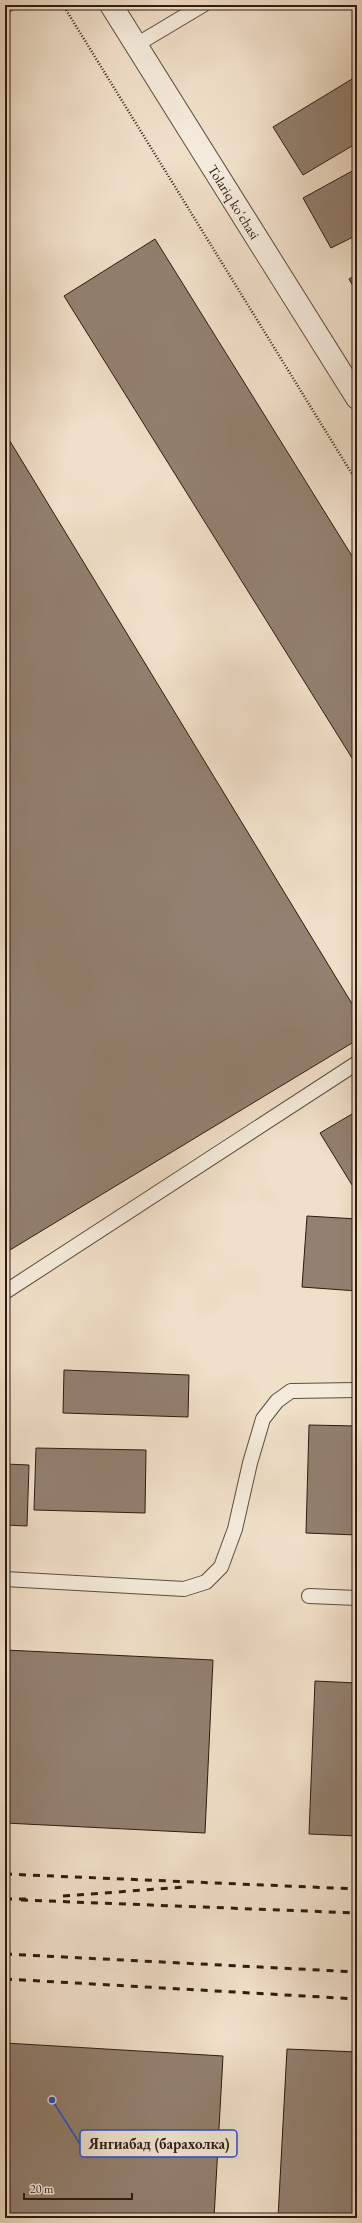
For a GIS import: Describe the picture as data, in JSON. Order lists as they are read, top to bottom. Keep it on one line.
{"streets":{"street":["Tolariq ko'chasi"]},"places":["Янгиабад (барахолка)"],"scale_bar":"20 m"}
